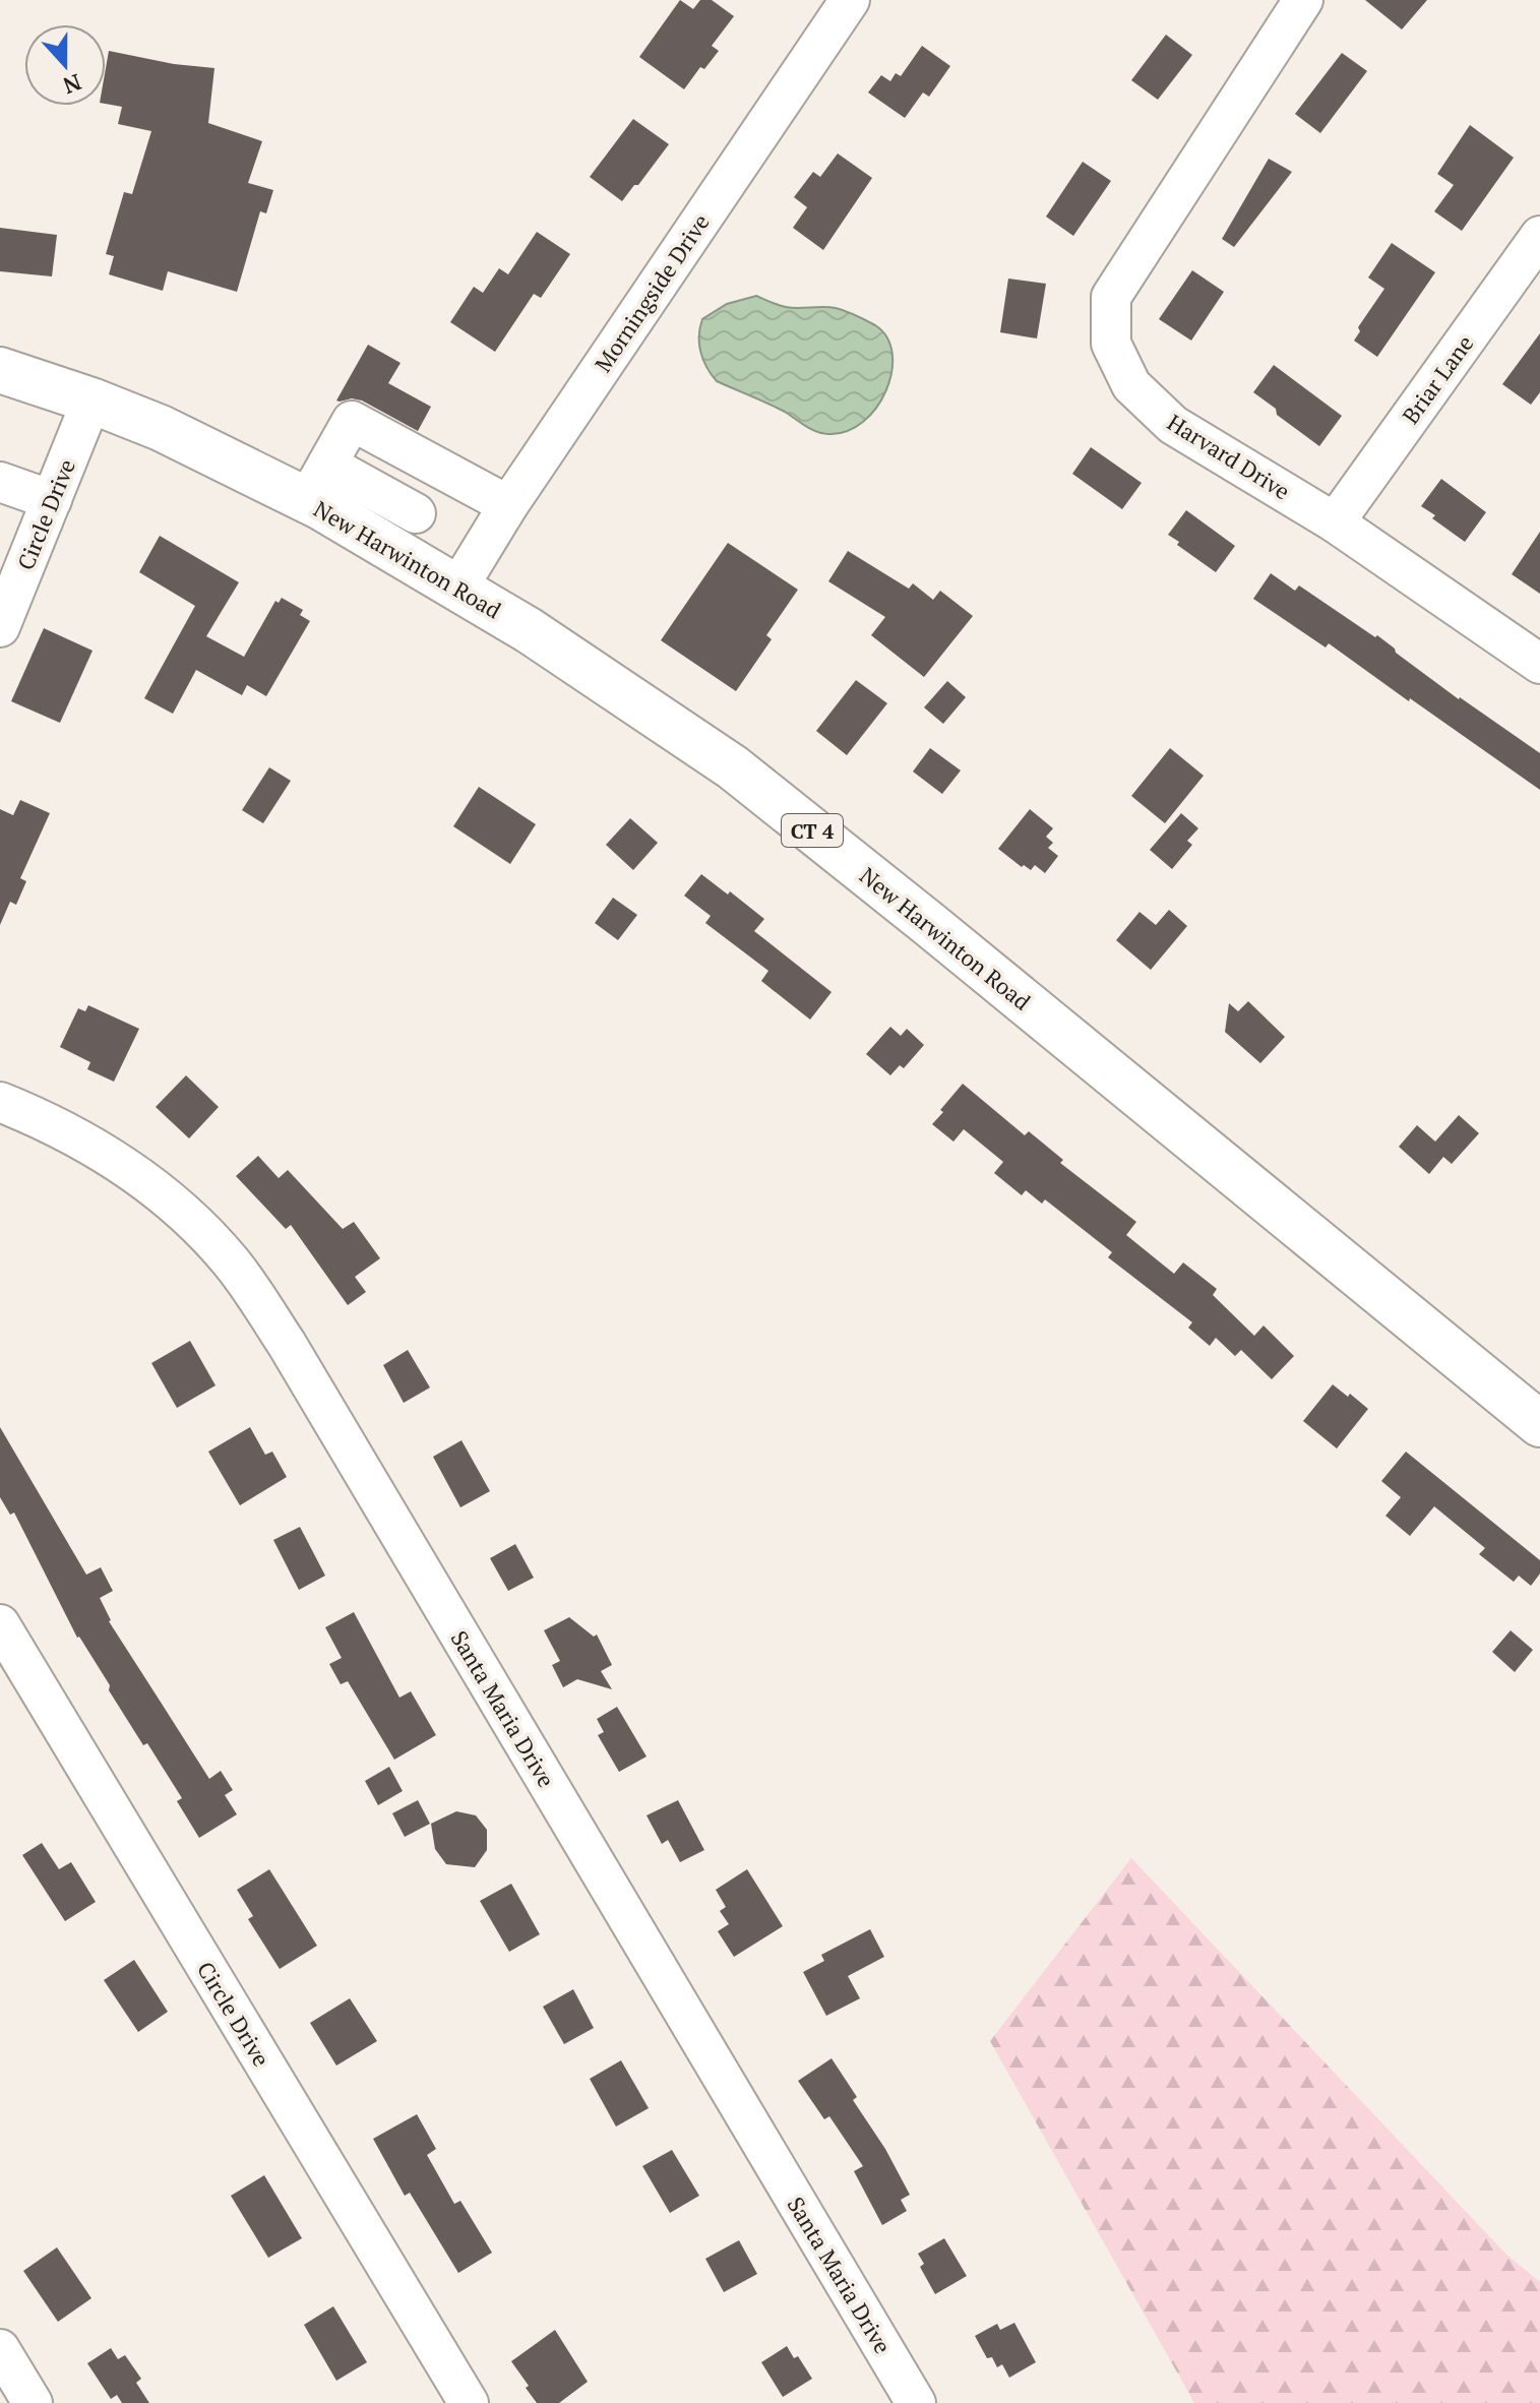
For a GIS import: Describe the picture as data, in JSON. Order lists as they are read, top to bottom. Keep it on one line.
{"streets":{"main road":["New Harwinton Road","CT 4"],"street":["Morningside Drive","Briar Lane","Harvard Drive","Circle Drive","Santa Maria Drive"]},"crossings":[["Morningside Drive","New Harwinton Road"],["Briar Lane","Harvard Drive"],["Circle Drive","New Harwinton Road"]],"north":"bottom"}
